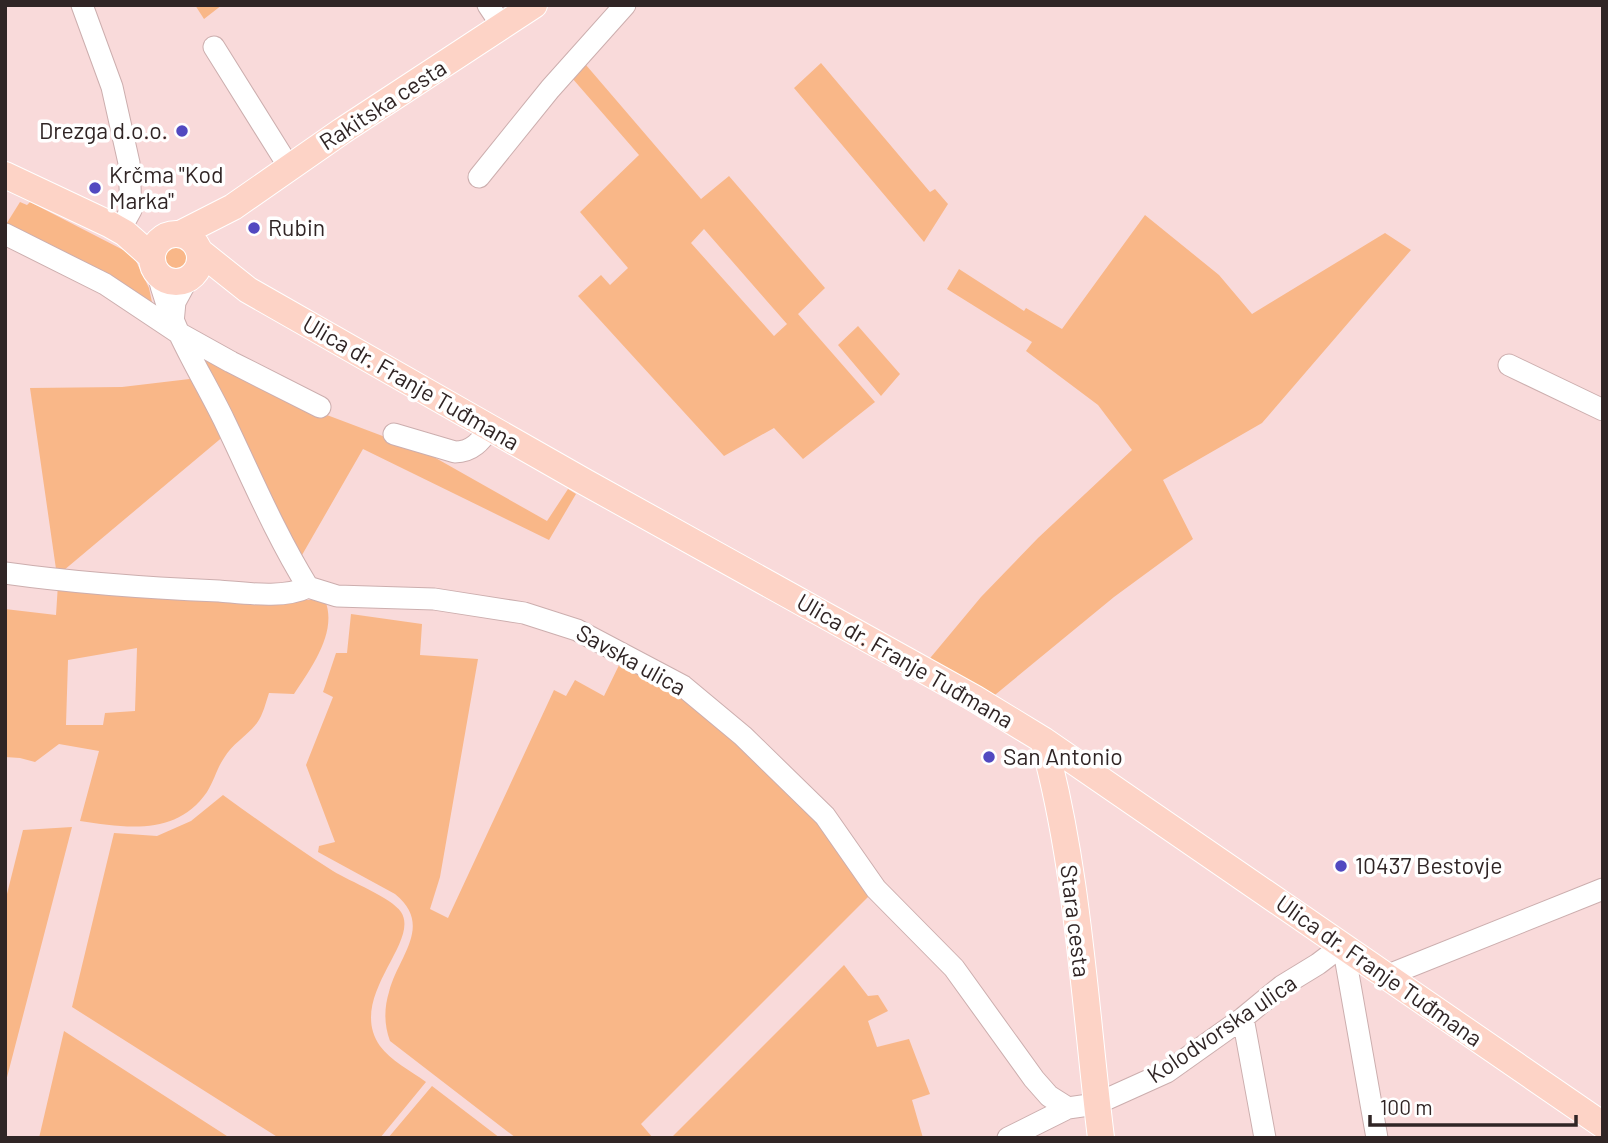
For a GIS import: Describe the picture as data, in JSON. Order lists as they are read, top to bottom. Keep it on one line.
{"streets":{"main road":["Rakitska cesta","Ulica dr. Franje Tuđmana","Stara cesta"],"street":["Savska ulica","Kolodvorska ulica"]},"crossings":[["Rakitska cesta","Ulica dr. Franje Tuđmana"],["Ulica dr. Franje Tuđmana","Stara cesta"],["Ulica dr. Franje Tuđmana","Kolodvorska ulica"],["Savska ulica","Kolodvorska ulica"],["Stara cesta","Kolodvorska ulica"]],"places":["Drezga d.o.o.","Krčma \"Kod Marka\"","Rubin","San Antonio","10437 Bestovje"],"scale_bar":"100 m"}
